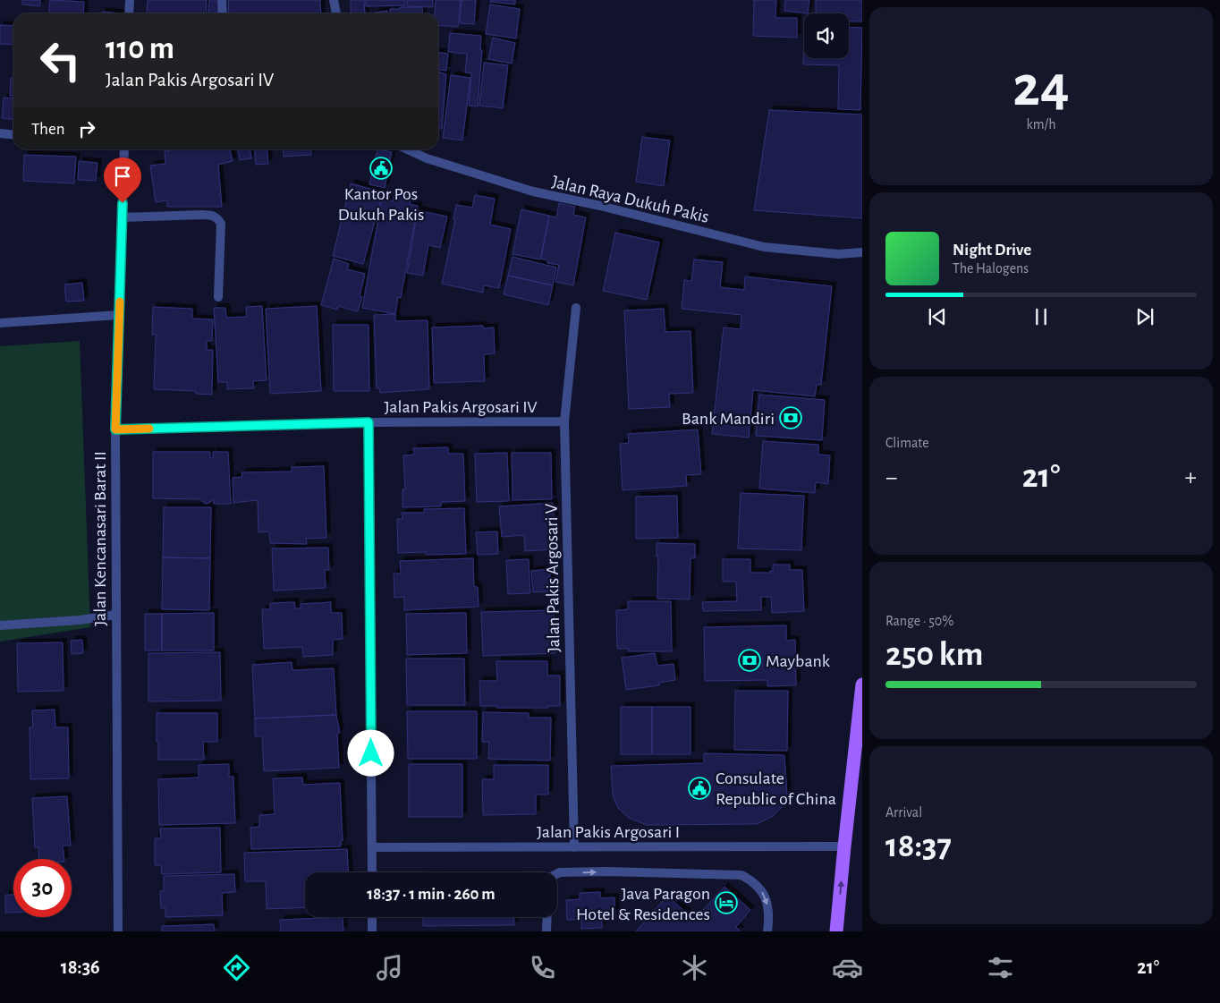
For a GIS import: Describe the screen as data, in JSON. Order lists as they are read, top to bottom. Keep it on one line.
{"streets":{"street":["Jalan Raya Dukuh Pakis","Jalan Pakis Argosari IV","Jalan Kencanasari Barat II","Jalan Pakis Argosari V","Jalan Pakis Argosari I"]},"crossings":[["Jalan Pakis Argosari IV","Jalan Kencanasari Barat II"],["Jalan Pakis Argosari IV","Jalan Pakis Argosari V"],["Jalan Pakis Argosari V","Jalan Pakis Argosari I"]],"places":{"public building":["Kantor Pos Dukuh Pakis","Consulate Republic of China"],"bank":["Bank Mandiri","Maybank"],"hotel":["Java Paragon Hotel & Residences"]},"page":{"tile":[["24","km/h"],"Climate",["Range · 50%","250 km"],["Arrival","18:37"]],"turn":["110 m","Jalan Pakis Argosari IV"],"then":"Then","song":["Night Drive","The Halogens"],"heat":["−","21°","+"],"limit":"30","trip":"18:37 · 1 min · 260 m","tabs":["18:36","21°"]}}
